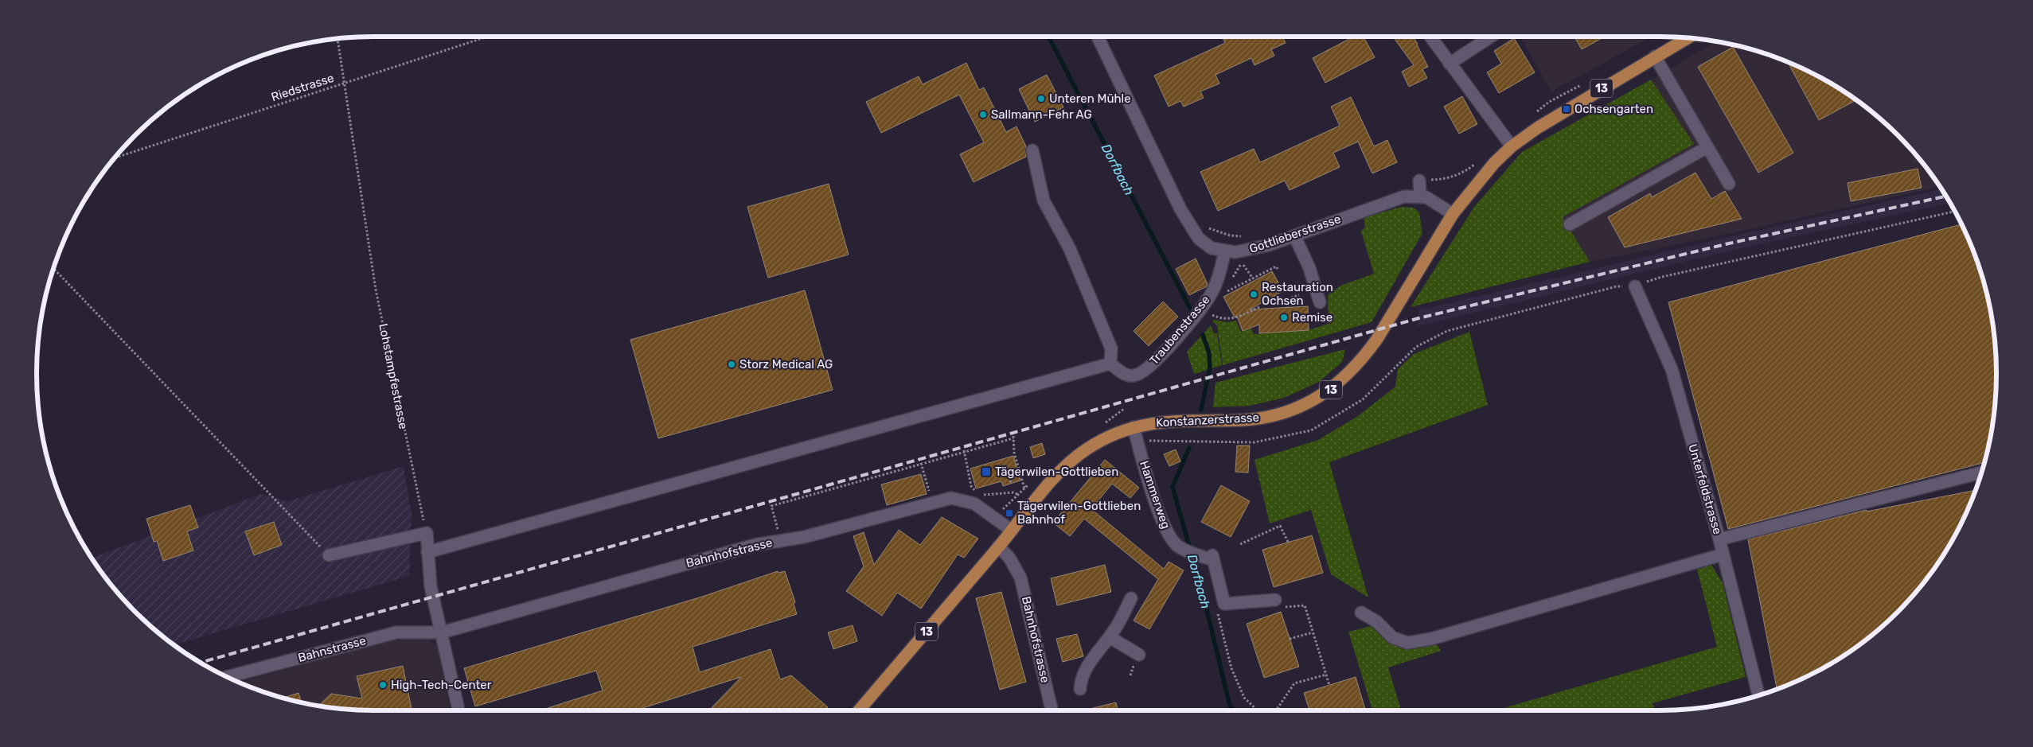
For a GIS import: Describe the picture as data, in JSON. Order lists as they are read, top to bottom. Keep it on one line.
{"streets":{"main road":["13","Konstanzerstrasse"],"street":["Gottlieberstrasse","Traubenstrasse","Unterfeldstrasse","Hammerweg","Bahnhofstrasse","Bahnstrasse"],"path":["Riedstrasse","Lohstampfestrasse"]},"crossings":[["Riedstrasse","Lohstampfestrasse"],["Gottlieberstrasse","Traubenstrasse"],["Konstanzerstrasse","Hammerweg"],["Konstanzerstrasse","Bahnhofstrasse"],["Bahnhofstrasse","Bahnstrasse"]],"water":["Dorfbach"],"places":{"other":["Unteren Mühle","Sallmann-Fehr AG","Restauration Ochsen","Remise","Storz Medical AG","High-Tech-Center"],"transit":["Ochsengarten","Tägerwilen-Gottlieben","Tägerwilen-Gottlieben Bahnhof"]}}
